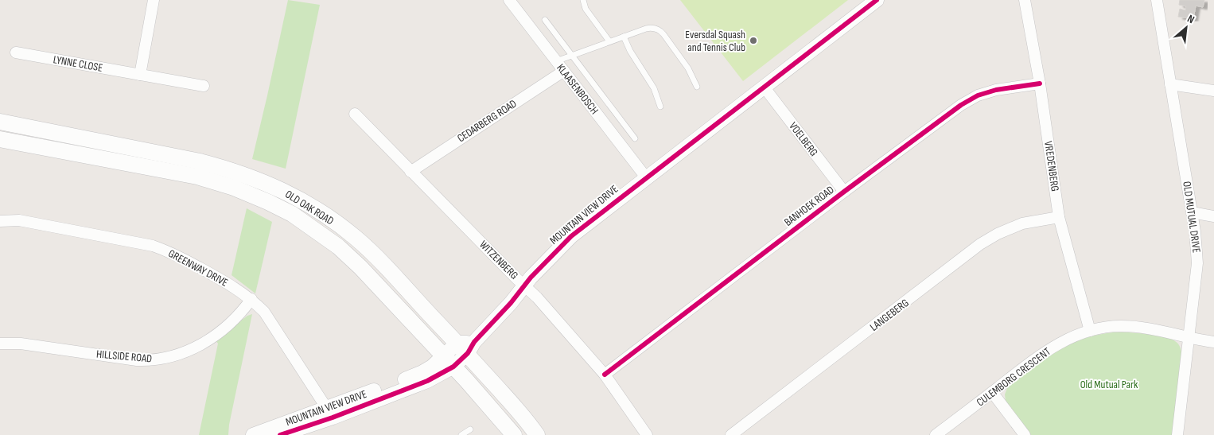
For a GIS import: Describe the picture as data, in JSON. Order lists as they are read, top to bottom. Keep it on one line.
{"streets":{"main road":["OLD OAK ROAD"],"street":["LYNNE CLOSE","KLAASENBOSCH","CEDARBERG ROAD","VOELBERG","VREDENBERG","BANHOEK ROAD","MOUNTAIN VIEW DRIVE","OLD MUTUAL DRIVE","WITZENBERG","GREENWAY DRIVE","LANGEBERG","HILLSIDE ROAD","CULEMBORG CRESCENT"]},"crossings":[["KLAASENBOSCH","CEDARBERG ROAD"],["KLAASENBOSCH","MOUNTAIN VIEW DRIVE"],["CEDARBERG ROAD","WITZENBERG"],["VOELBERG","BANHOEK ROAD"],["VOELBERG","MOUNTAIN VIEW DRIVE"],["VREDENBERG","BANHOEK ROAD"],["VREDENBERG","LANGEBERG"],["VREDENBERG","CULEMBORG CRESCENT"],["BANHOEK ROAD","WITZENBERG"],["OLD OAK ROAD","MOUNTAIN VIEW DRIVE"],["MOUNTAIN VIEW DRIVE","WITZENBERG"],["MOUNTAIN VIEW DRIVE","GREENWAY DRIVE"],["OLD MUTUAL DRIVE","CULEMBORG CRESCENT"],["GREENWAY DRIVE","HILLSIDE ROAD"]],"parks":["Old Mutual Park"],"places":["Eversdal Squash and Tennis Club"],"north":"top right"}
